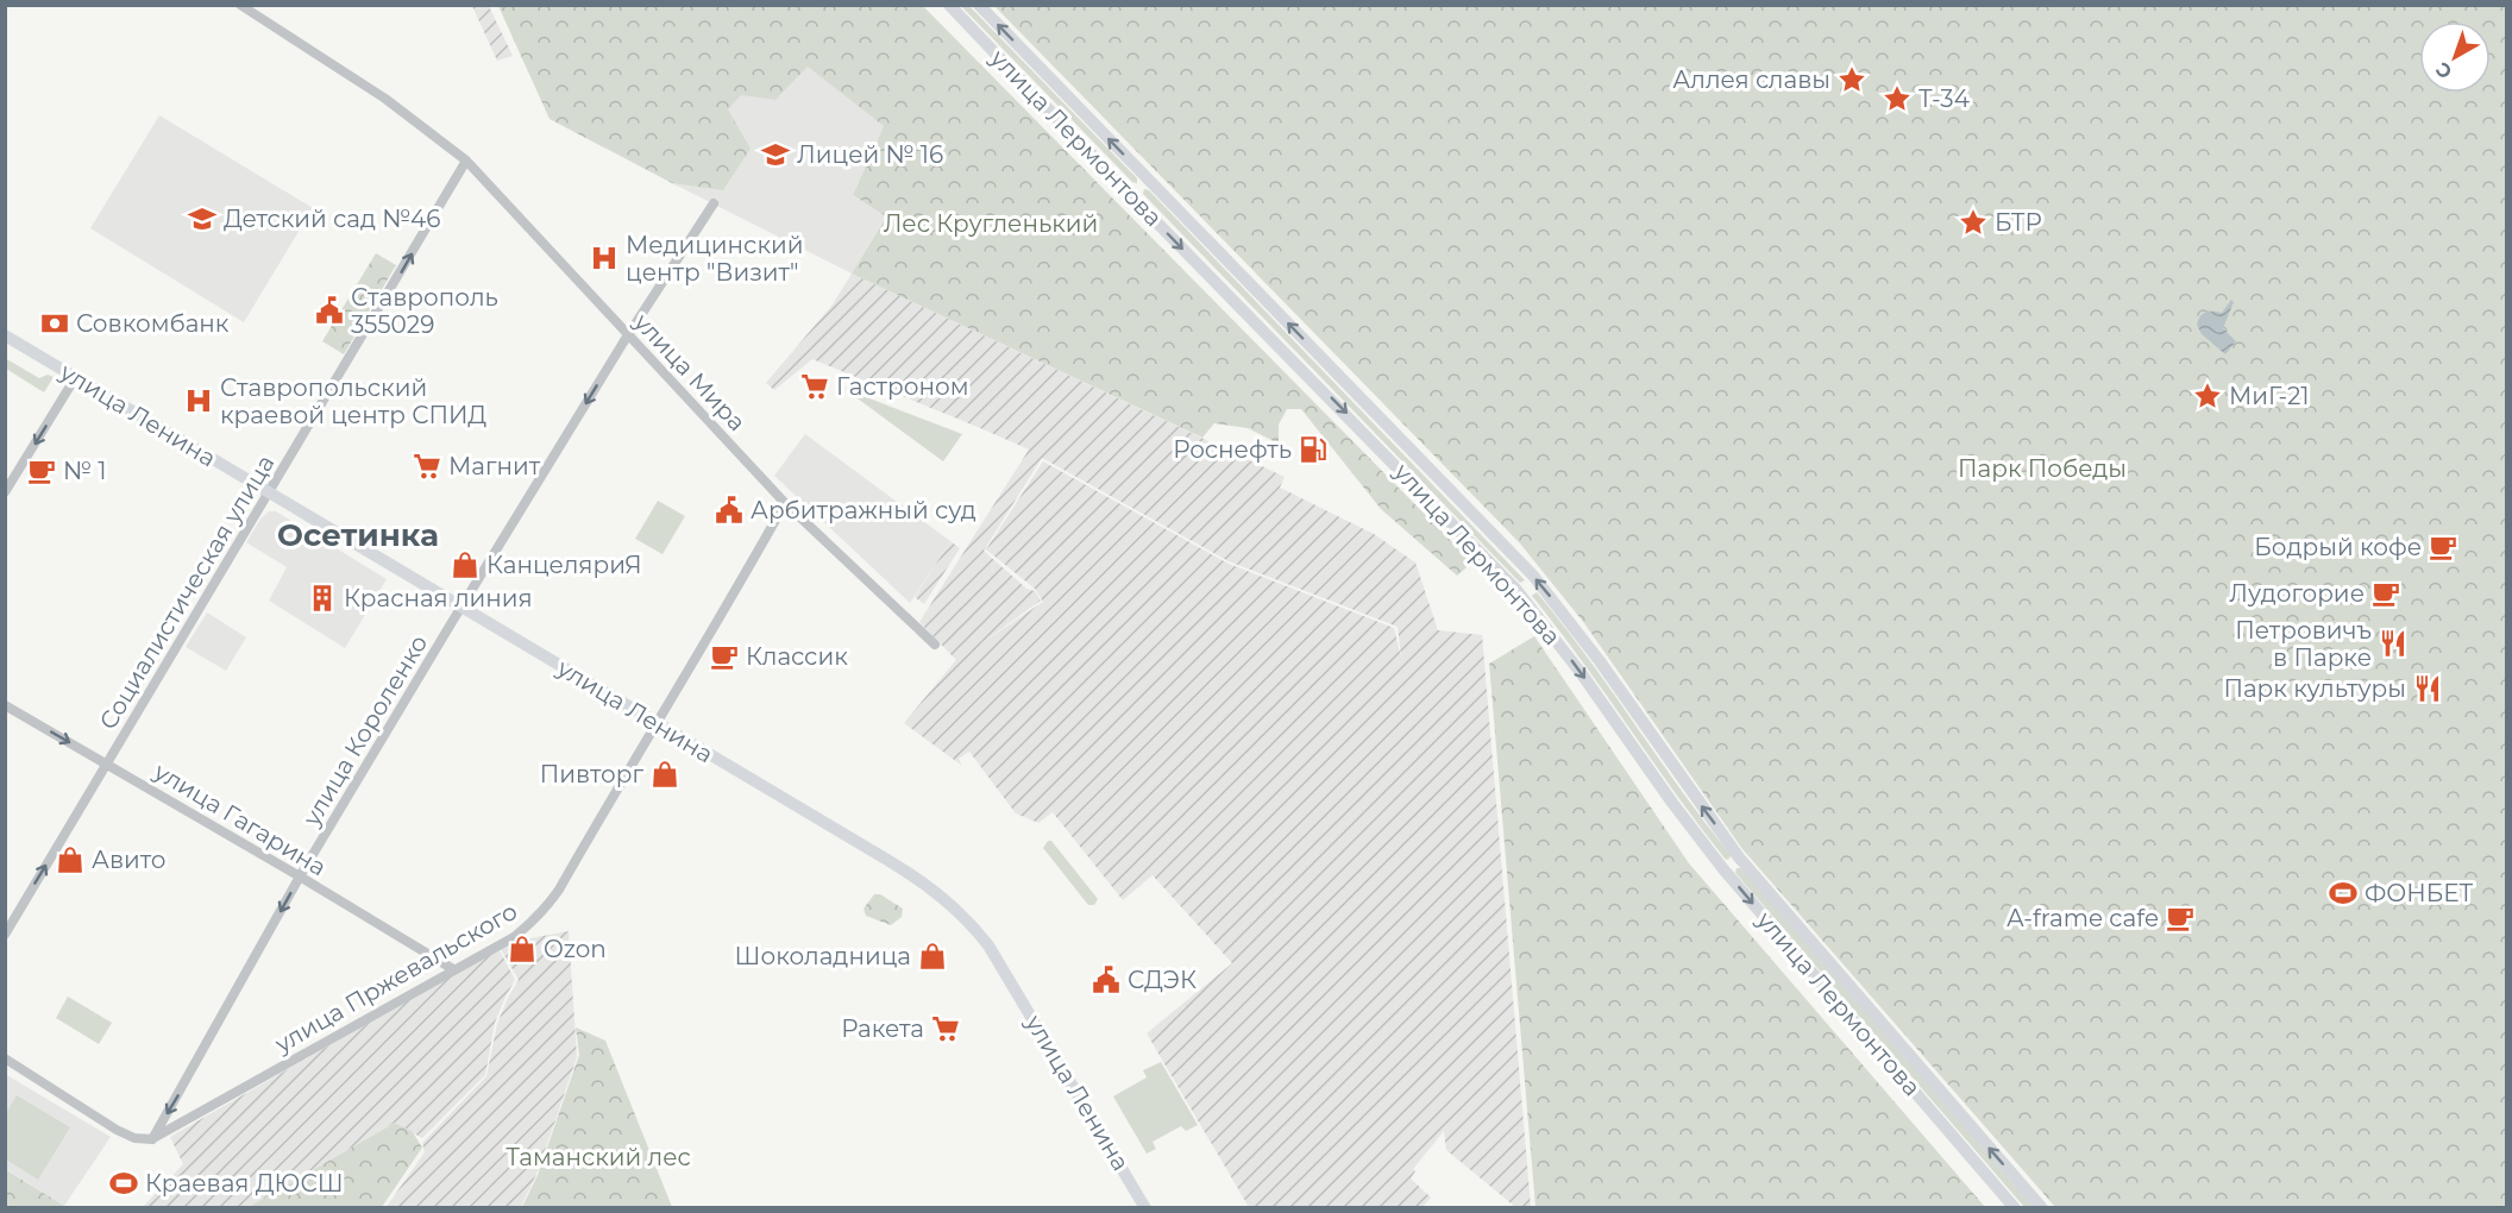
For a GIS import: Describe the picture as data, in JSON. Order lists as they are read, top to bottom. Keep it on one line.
{"streets":{"main road":["улица Лермонтова","улица Ленина"],"street":["улица Мира","Социалистическая улица","улица Короленко","улица Гагарина","улица Пржевальского"]},"crossings":[["улица Мира","Социалистическая улица"],["улица Мира","улица Короленко"],["улица Мира","улица Пржевальского"],["улица Ленина","Социалистическая улица"],["улица Ленина","улица Короленко"],["улица Ленина","улица Пржевальского"],["Социалистическая улица","улица Гагарина"],["улица Короленко","улица Гагарина"],["улица Короленко","улица Пржевальского"],["улица Гагарина","улица Пржевальского"]],"one_way":["Социалистическая улица","улица Короленко"],"districts":["Осетинка"],"parks":["Лес Кругленький","Парк Победы","Таманский лес"],"places":{"place":["Аллея славы","Т-34","БТР","МиГ-21"],"school or university":["Лицей № 16","Детский сад №46"],"hospital":["Медицинский центр \"Визит\"","Ставропольский краевой центр СПИД"],"public building":["Ставрополь 355029","Арбитражный суд","СДЭК"],"bank":["Совкомбанк"],"supermarket":["Гастроном","Магнит","Ракета"],"fuel station":["Роснефть"],"cafe":["№ 1","Бодрый кофе","Лудогорие","Классик","A-frame cafe"],"shop":["КанцеляриЯ","Пивторг","Авито","Ozon","Шоколадница"],"building":["Красная линия"],"restaurant":["Петровичъ в Парке","Парк культуры"],"sports":["ФОНБЕТ","Краевая ДЮСШ"]},"north":"bottom left"}
